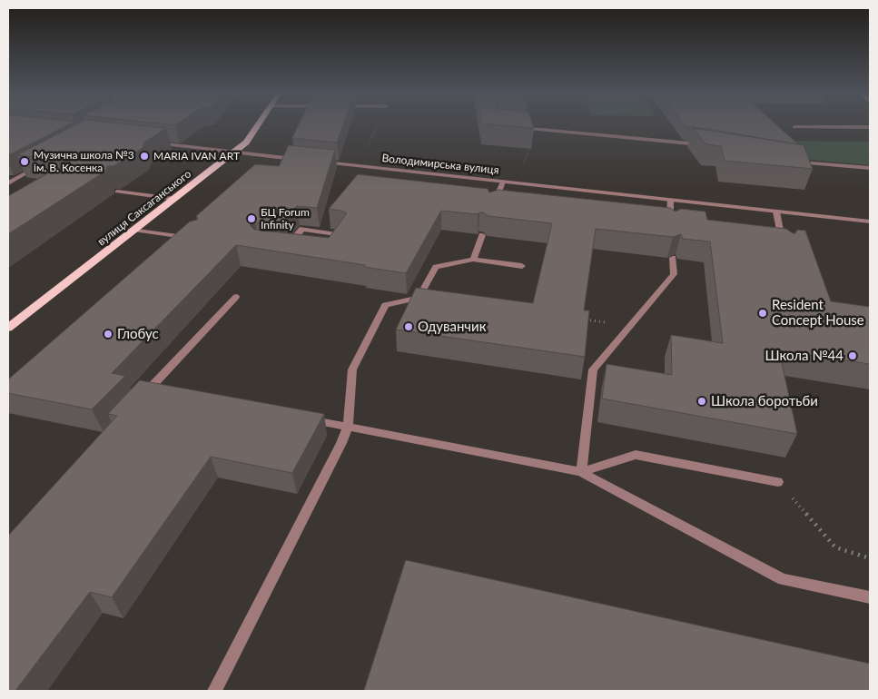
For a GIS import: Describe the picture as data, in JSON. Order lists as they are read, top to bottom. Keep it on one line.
{"streets":{"main road":["вулиця Саксаганського"],"street":["Володимирська вулиця"]},"places":["MARIA IVAN ART","Музична школа №3 ім. В. Косенка","БЦ Forum Infinity","Resident Concept House","Одуванчик","Глобус","Школа №44","Школа боротьби"]}
